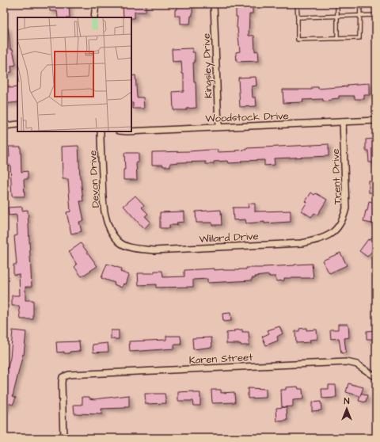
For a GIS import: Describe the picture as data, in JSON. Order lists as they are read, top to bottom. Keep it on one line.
{"streets":{"street":["Kingsley Drive","Woodstock Drive","Trent Drive","Devon Drive","Willard Drive","Karen Street"]},"crossings":[["Kingsley Drive","Woodstock Drive"],["Woodstock Drive","Trent Drive"],["Trent Drive","Willard Drive"],["Devon Drive","Willard Drive"]],"north":"top"}
